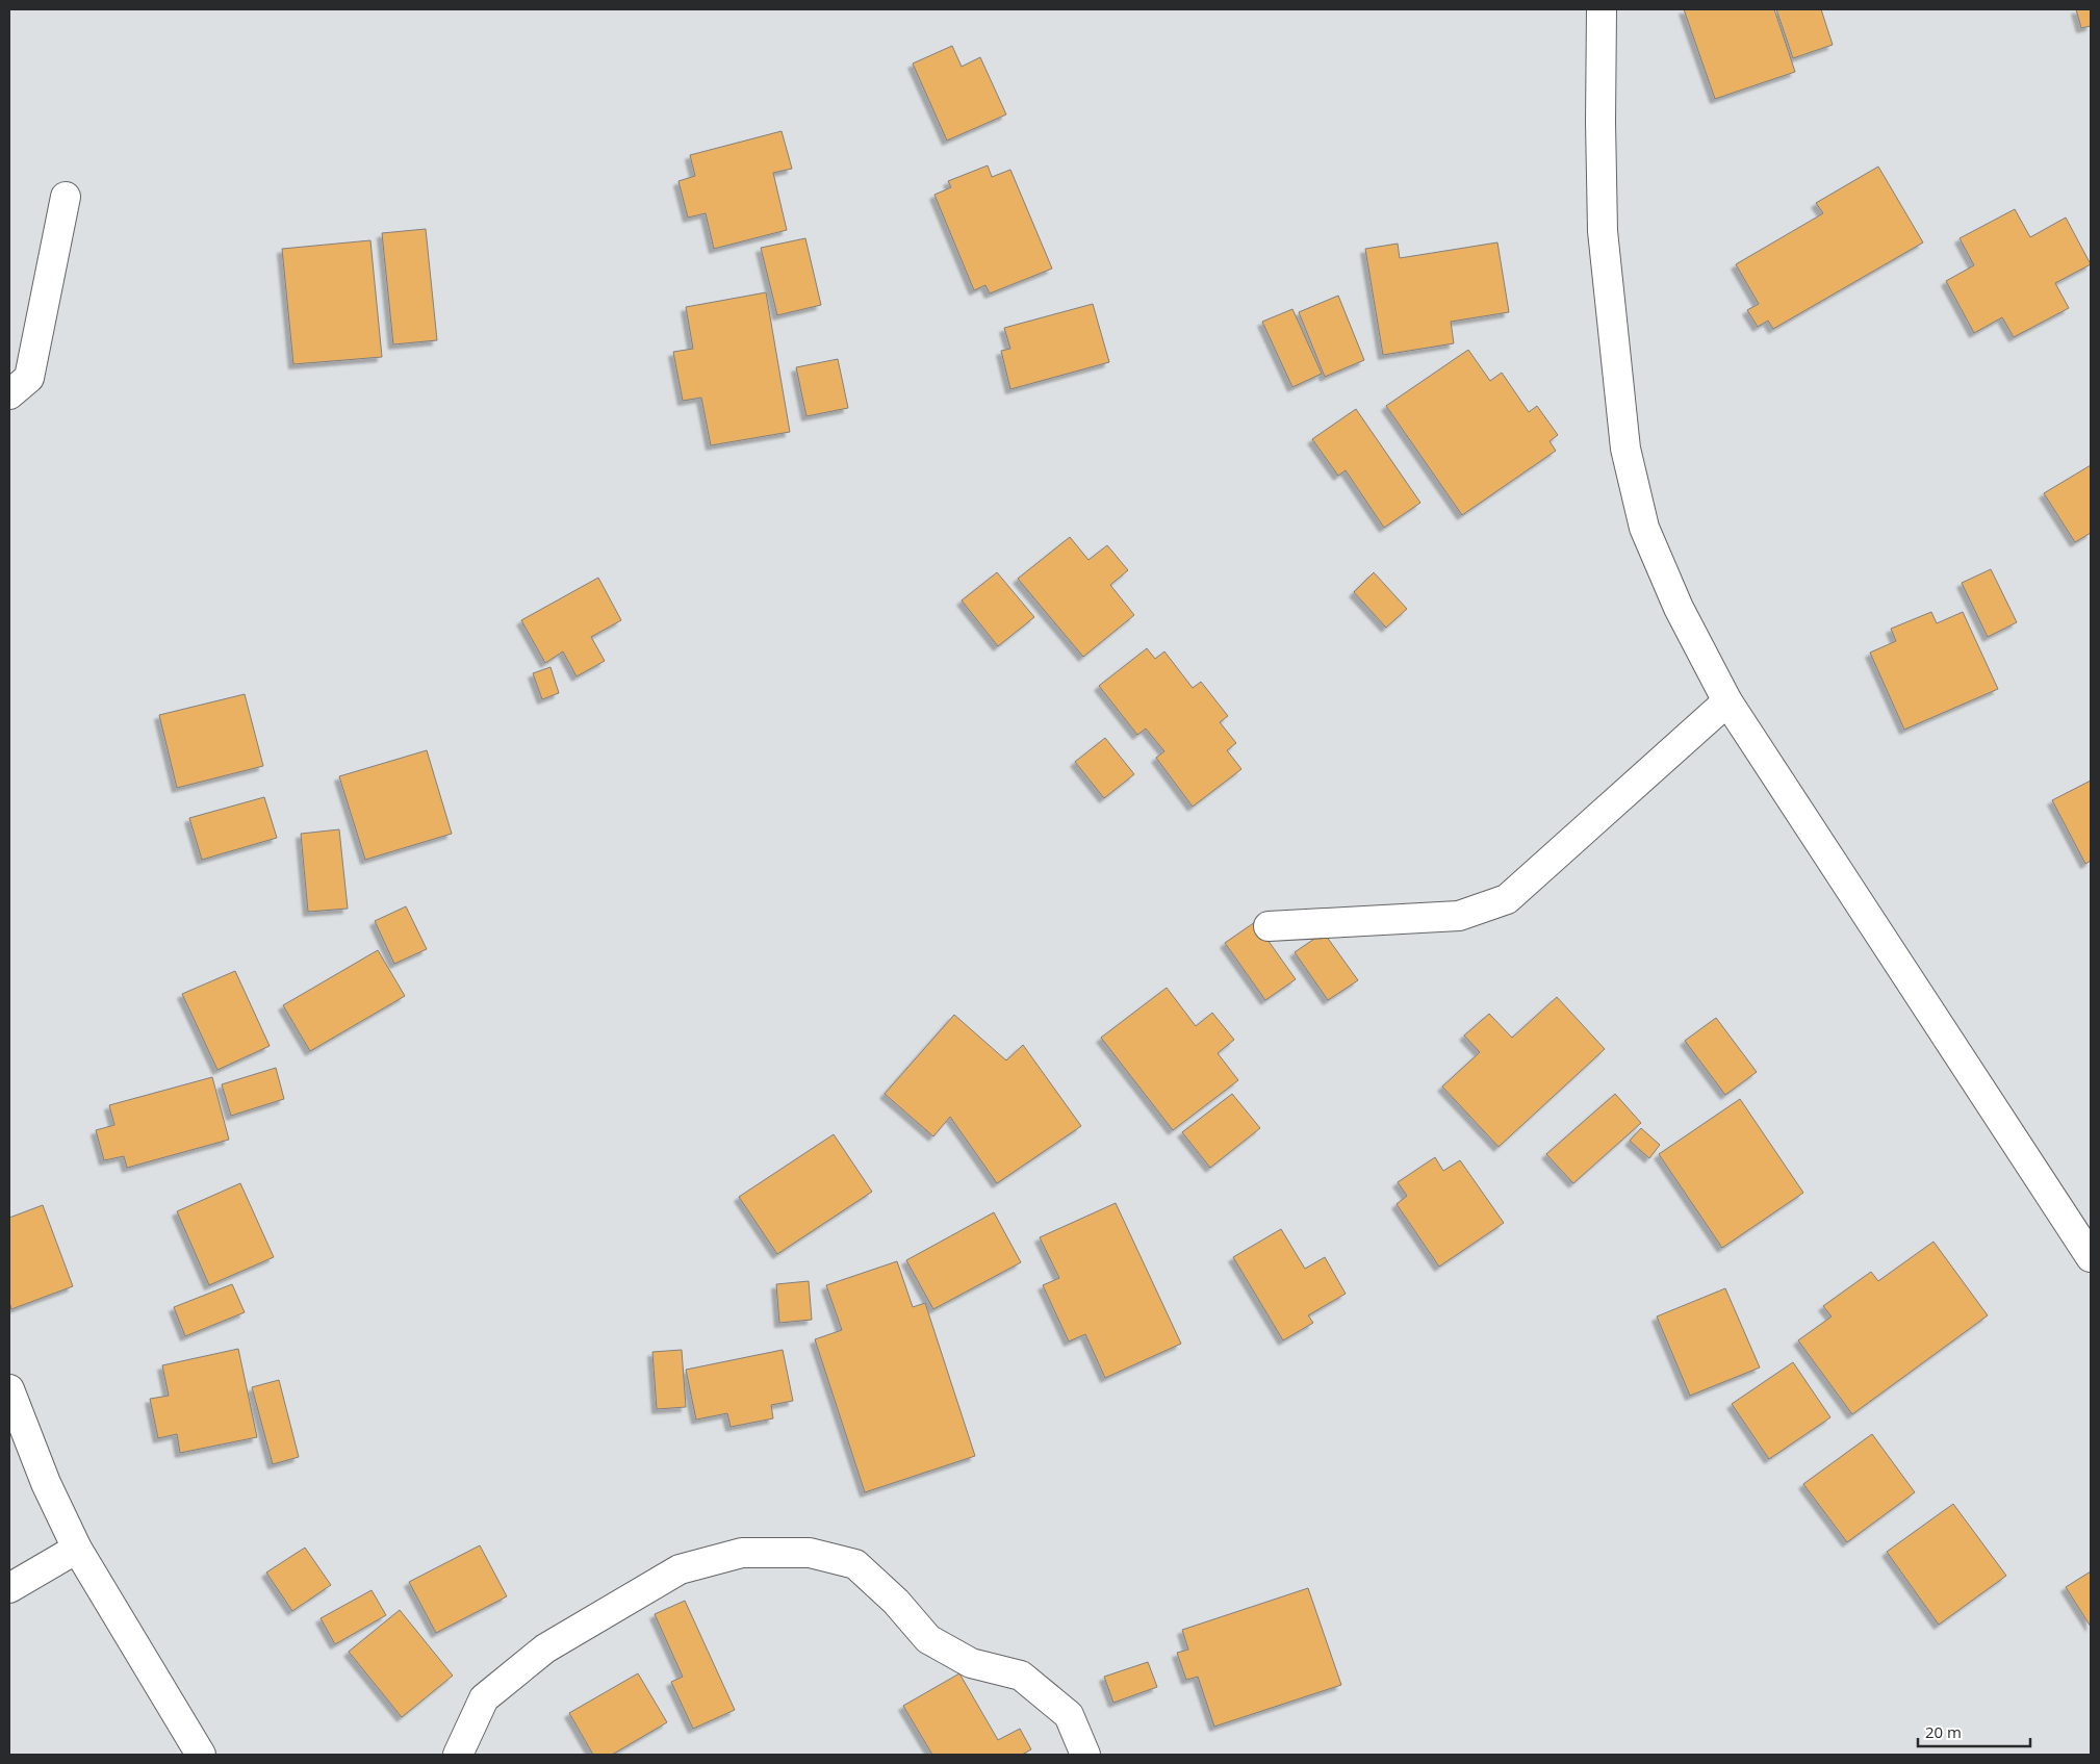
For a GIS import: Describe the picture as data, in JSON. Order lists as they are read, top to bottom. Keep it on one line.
{"scale_bar":"20 m"}
